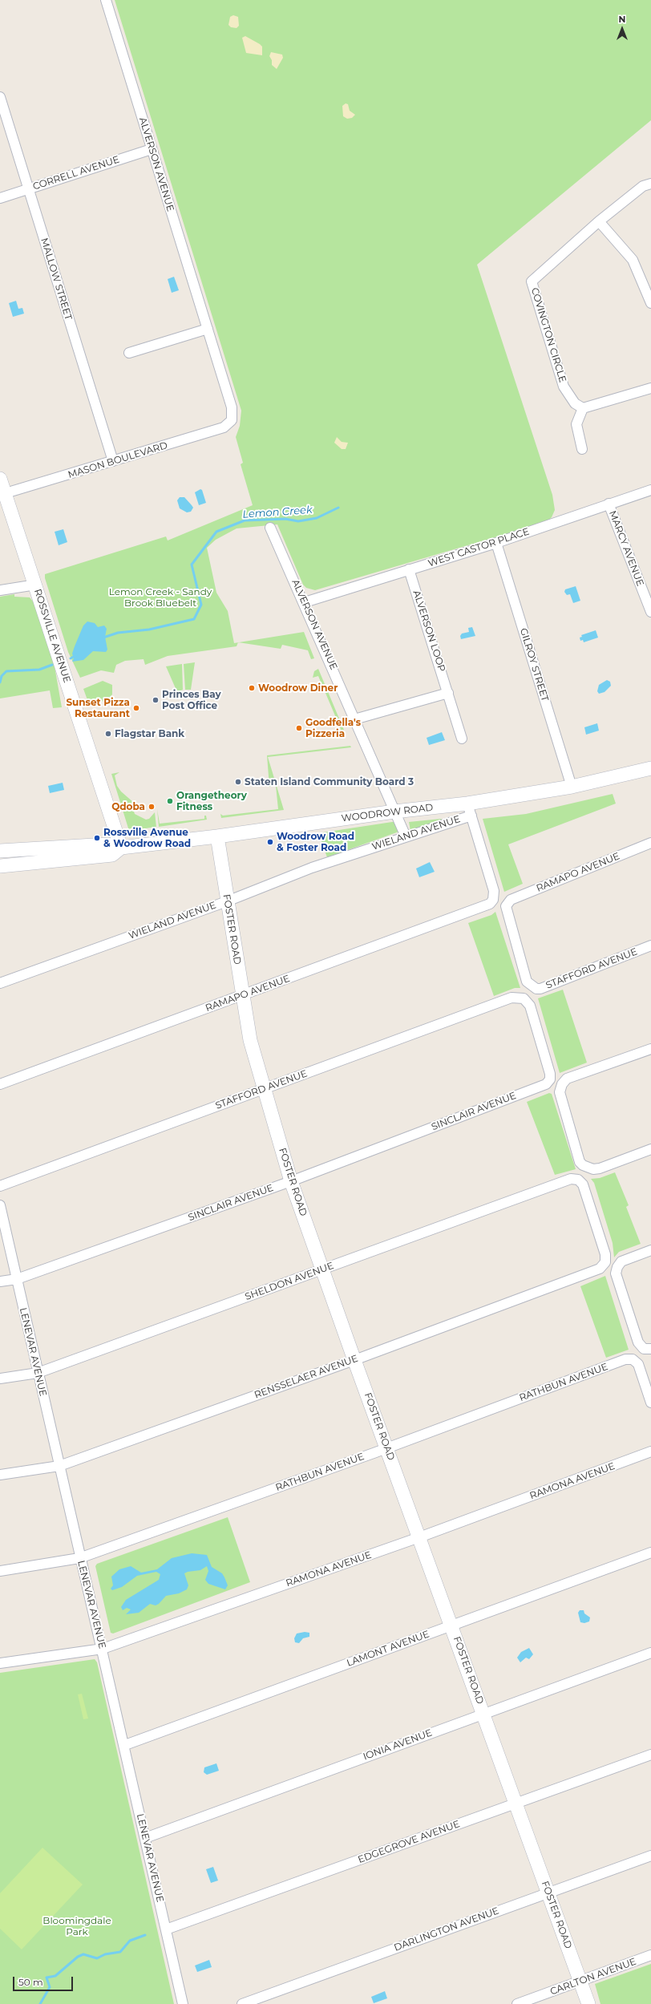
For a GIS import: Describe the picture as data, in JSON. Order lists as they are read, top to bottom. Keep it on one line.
{"streets":{"street":["ALVERSON AVENUE","CORRELL AVENUE","MALLOW STREET","COVINGTON CIRCLE","MASON BOULEVARD","WEST CASTOR PLACE","MARCY AVENUE","ALVERSON LOOP","ROSSVILLE AVENUE","GILROY STREET","WOODROW ROAD","WIELAND AVENUE","RAMAPO AVENUE","FOSTER ROAD","STAFFORD AVENUE","SINCLAIR AVENUE","SHELDON AVENUE","LENEVAR AVENUE","RENSSELAER AVENUE","RATHBUN AVENUE","RAMONA AVENUE","LAMONT AVENUE","IONIA AVENUE","EDGEGROVE AVENUE","DARLINGTON AVENUE","CARLTON AVENUE"]},"crossings":[["ALVERSON AVENUE","CORRELL AVENUE"],["ALVERSON AVENUE","MASON BOULEVARD"],["ALVERSON AVENUE","WEST CASTOR PLACE"],["ALVERSON AVENUE","WOODROW ROAD"],["ALVERSON AVENUE","WIELAND AVENUE"],["CORRELL AVENUE","MALLOW STREET"],["MALLOW STREET","MASON BOULEVARD"],["MASON BOULEVARD","ROSSVILLE AVENUE"],["WEST CASTOR PLACE","MARCY AVENUE"],["WEST CASTOR PLACE","ALVERSON LOOP"],["WEST CASTOR PLACE","GILROY STREET"],["ROSSVILLE AVENUE","WOODROW ROAD"],["GILROY STREET","WOODROW ROAD"],["WOODROW ROAD","WIELAND AVENUE"],["WOODROW ROAD","RAMAPO AVENUE"],["WOODROW ROAD","FOSTER ROAD"],["WIELAND AVENUE","RAMAPO AVENUE"],["WIELAND AVENUE","FOSTER ROAD"],["RAMAPO AVENUE","FOSTER ROAD"],["RAMAPO AVENUE","STAFFORD AVENUE"],["FOSTER ROAD","STAFFORD AVENUE"],["FOSTER ROAD","SINCLAIR AVENUE"],["FOSTER ROAD","SHELDON AVENUE"],["FOSTER ROAD","RENSSELAER AVENUE"],["FOSTER ROAD","RATHBUN AVENUE"],["FOSTER ROAD","RAMONA AVENUE"],["FOSTER ROAD","LAMONT AVENUE"],["FOSTER ROAD","IONIA AVENUE"],["FOSTER ROAD","EDGEGROVE AVENUE"],["FOSTER ROAD","DARLINGTON AVENUE"],["FOSTER ROAD","CARLTON AVENUE"],["STAFFORD AVENUE","SINCLAIR AVENUE"],["SINCLAIR AVENUE","LENEVAR AVENUE"],["SHELDON AVENUE","LENEVAR AVENUE"],["SHELDON AVENUE","RENSSELAER AVENUE"],["LENEVAR AVENUE","RENSSELAER AVENUE"],["LENEVAR AVENUE","RATHBUN AVENUE"],["LENEVAR AVENUE","RAMONA AVENUE"],["LENEVAR AVENUE","LAMONT AVENUE"],["LENEVAR AVENUE","IONIA AVENUE"],["LENEVAR AVENUE","EDGEGROVE AVENUE"]],"water":["Lemon Creek"],"parks":["Lemon Creek - Sandy Brook Bluebelt","Bloomingdale Park"],"places":["Woodrow Diner","Princes Bay Post Office","Sunset Pizza Restaurant","Goodfella's Pizzeria","Flagstar Bank","Staten Island Community Board 3","Orangetheory Fitness","Qdoba","Rossville Avenue & Woodrow Road","Woodrow Road & Foster Road"],"scale_bar":"50 m","north":"top"}
